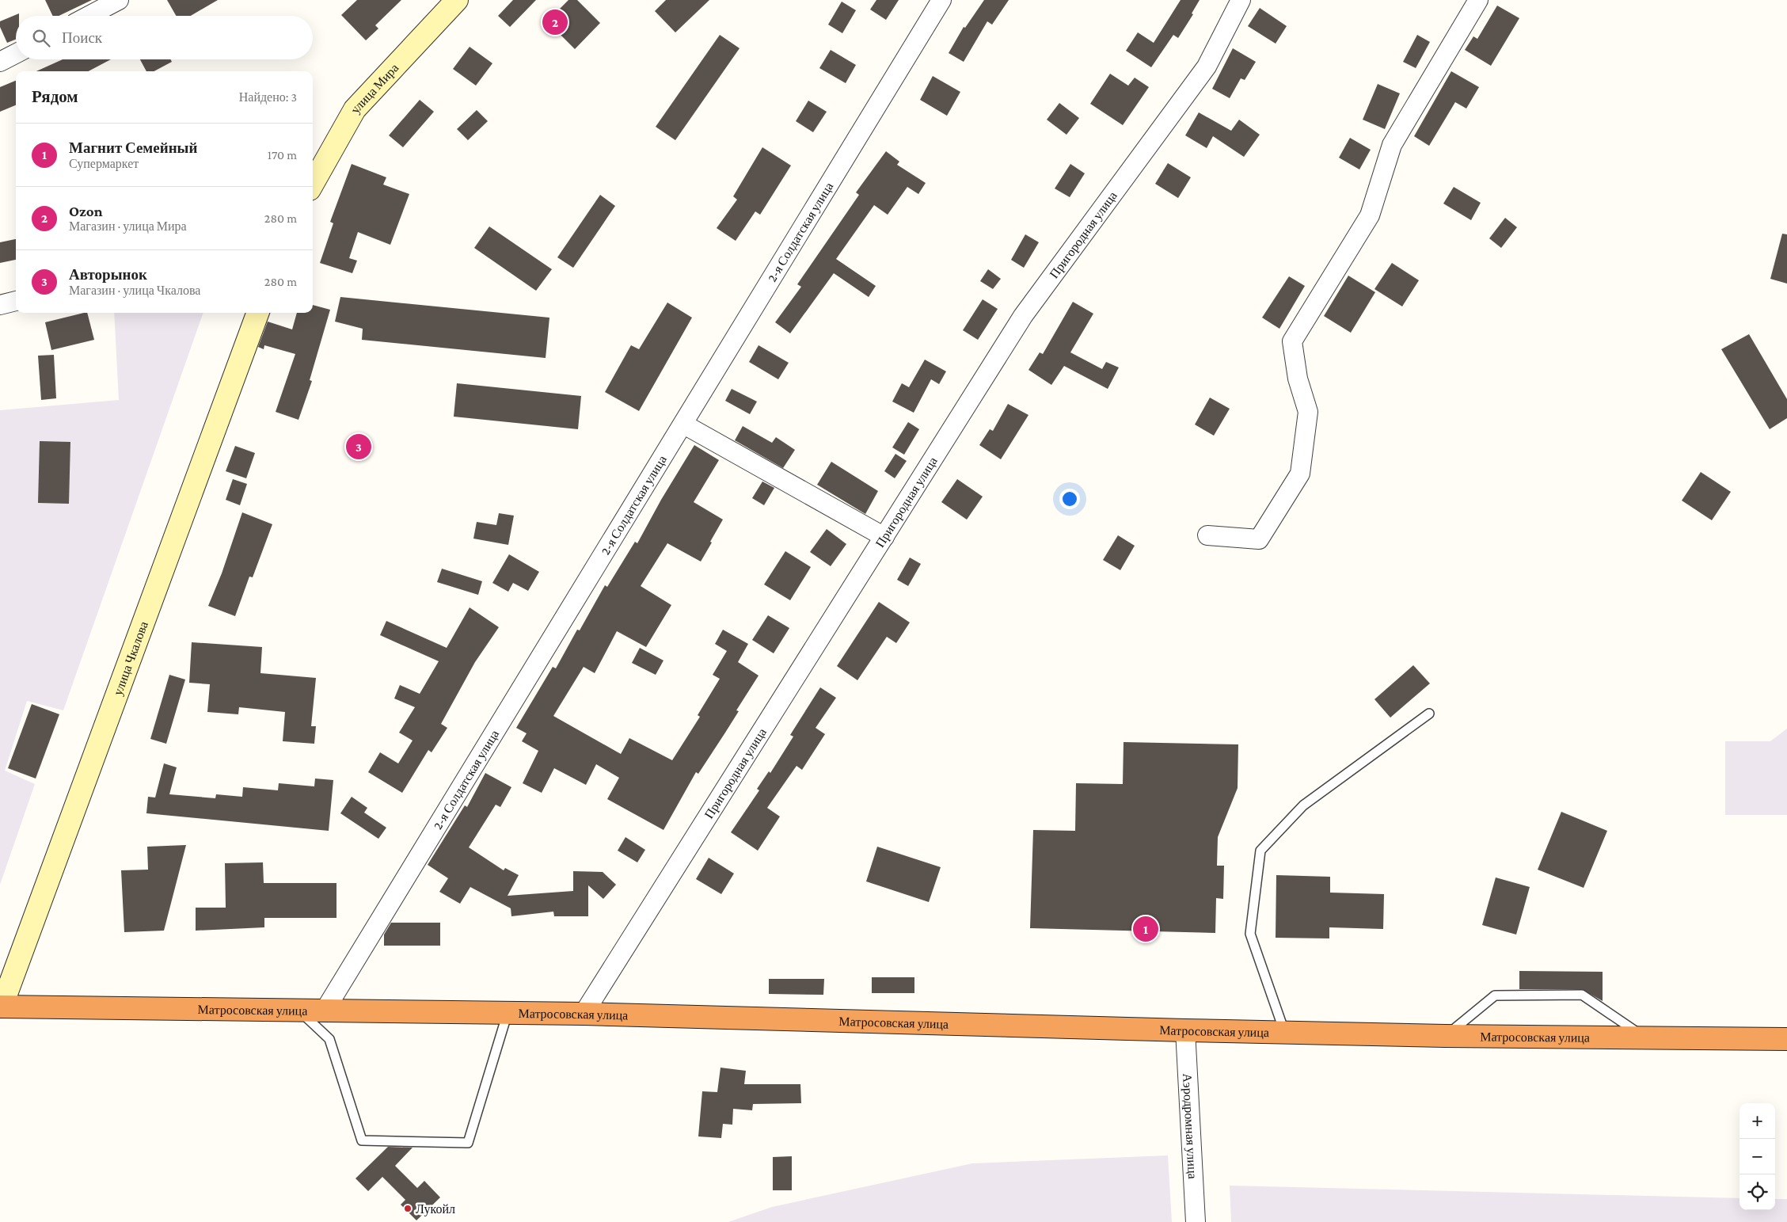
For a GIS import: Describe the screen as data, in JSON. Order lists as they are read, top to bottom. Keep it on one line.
{"streets":{"highway":["Матросовская улица"],"street":["улица Мира","2-я Солдатская улица","Пригородная улица","улица Чкалова","Аэродромная улица"]},"crossings":[["2-я Солдатская улица","Матросовская улица"],["Пригородная улица","Матросовская улица"],["улица Чкалова","Матросовская улица"],["Матросовская улица","Аэродромная улица"]],"places":["Лукойл"],"page":{"pins":["2","3","1"],"search":"Поиск","heading":["Рядом","Найдено: 3"],"list":[{"mark":"1","name":"Магнит Семейный","note":"Супермаркет","value":"170 m"},{"mark":"2","name":"Ozon","note":"Магазин · улица Мира","value":"280 m"},{"mark":"3","name":"Авторынок","note":"Магазин · улица Чкалова","value":"280 m"}],"map_buttons":["+","−"]}}
